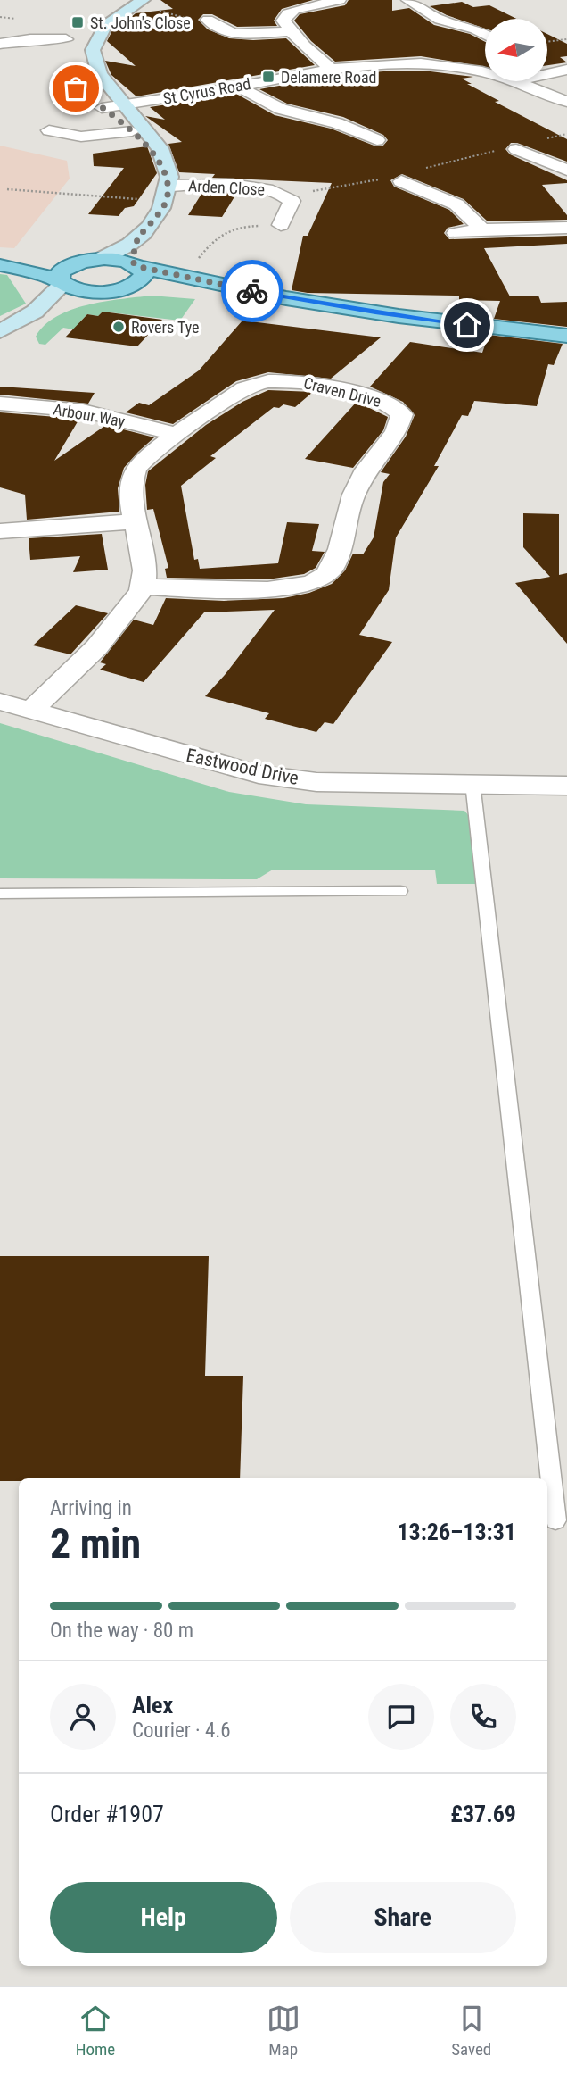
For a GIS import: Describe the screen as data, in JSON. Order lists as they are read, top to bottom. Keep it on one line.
{"streets":{"street":["St Cyrus Road","Arden Close","Craven Drive","Arbour Way","Eastwood Drive"]},"crossings":[["Craven Drive","Arbour Way"]],"places":{"transit":["St. John's Close","Delamere Road"],"other":["Rovers Tye"]},"north":"left","page":{"heading":["2 min","Arriving in","13:26–13:31"],"panel":["Alex","Courier · 4.6","Order #1907","£37.69"],"bar":"On the way · 80 m","buttons":["Help","Share"],"tabs":["Home","Map","Saved"]}}
